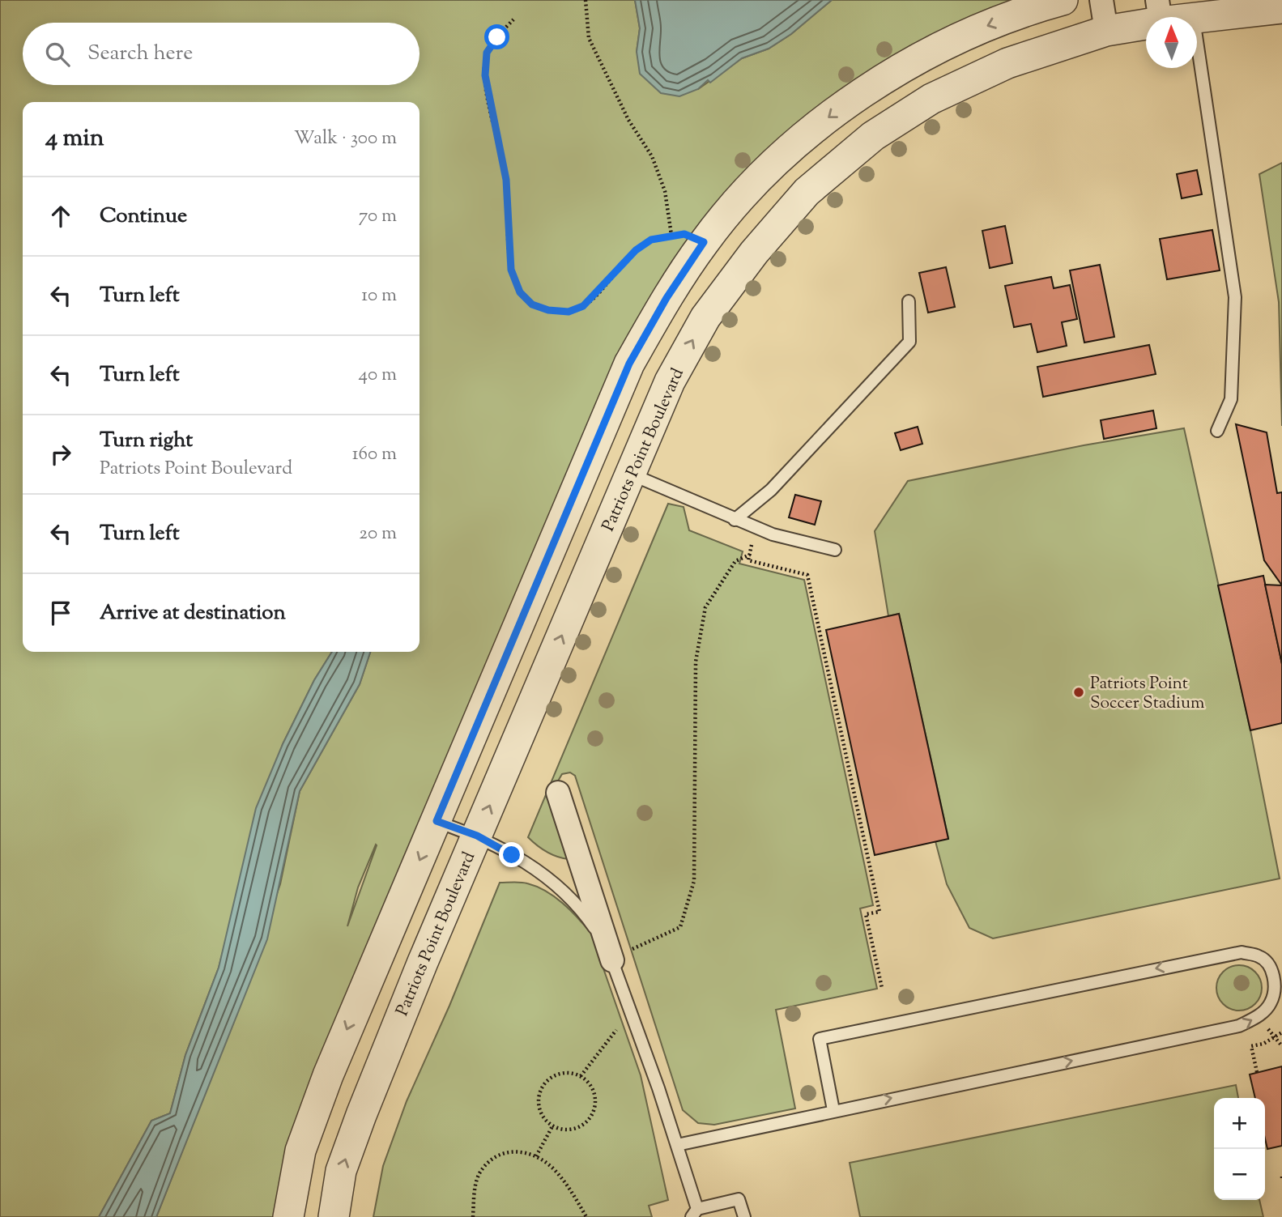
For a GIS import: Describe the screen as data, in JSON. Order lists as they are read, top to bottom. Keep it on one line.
{"streets":{"street":["Patriots Point Boulevard"]},"places":["Patriots Point Soccer Stadium"],"north":"top","page":{"search":"Search here","heading":["4 min","Walk · 300 m"],"list":[["Continue","70 m"],["Turn left","10 m"],["Turn left","40 m"],["Turn right","Patriots Point Boulevard","160 m"],["Turn left","20 m"],"Arrive at destination"],"map_buttons":["+","−"]}}
